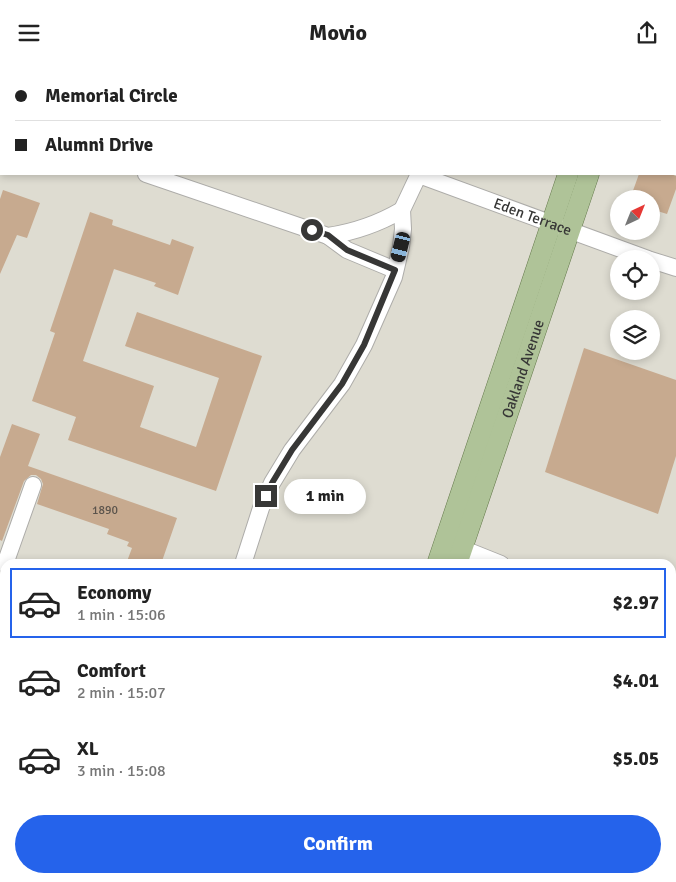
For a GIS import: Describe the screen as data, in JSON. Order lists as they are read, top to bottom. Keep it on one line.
{"streets":{"main road":["Oakland Avenue"],"street":["Eden Terrace"]},"crossings":[["Eden Terrace","Oakland Avenue"]],"house_numbers":["1890"],"north":"top right","page":{"header":"Movio","banner":["Memorial Circle","Alumni Drive"],"bubble":"1 min","list":[{"name":"Economy","note":"1 min · 15:06","value":"$2.97"},{"name":"Comfort","note":"2 min · 15:07","value":"$4.01"},{"name":"XL","note":"3 min · 15:08","value":"$5.05"}],"buttons":"Confirm"}}
